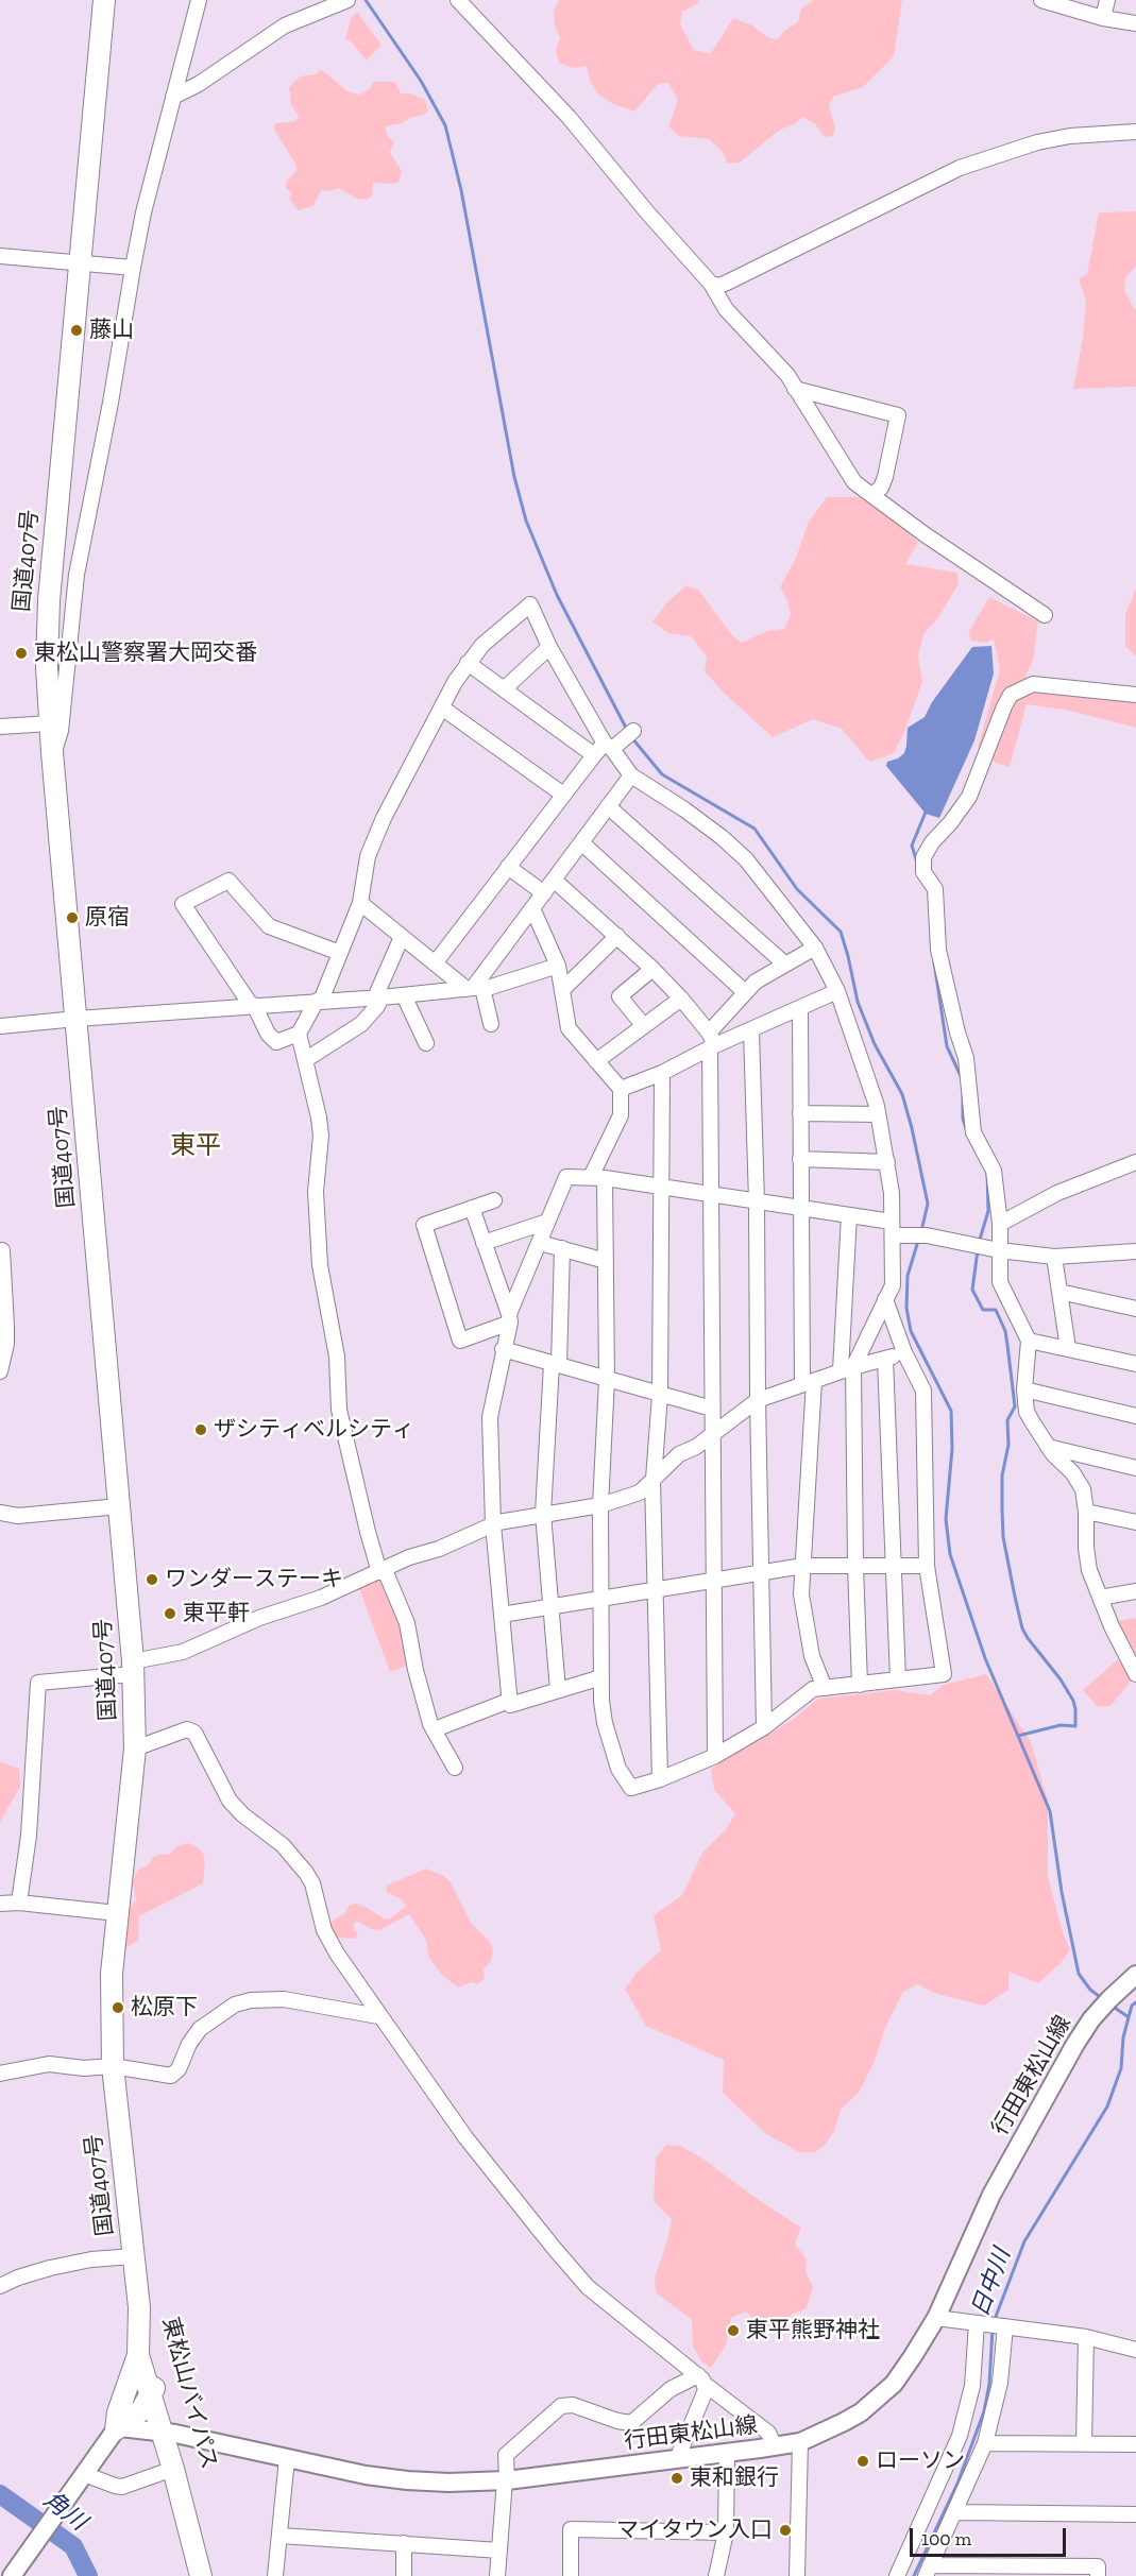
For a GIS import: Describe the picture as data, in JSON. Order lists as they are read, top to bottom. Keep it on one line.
{"streets":{"highway":["国道407号","東松山バイパス"],"main road":["行田東松山線"]},"crossings":[["国道407号","東松山バイパス"],["行田東松山線","東松山バイパス"]],"districts":["東平"],"water":["日中川","角川"],"places":["藤山","東松山警察署大岡交番","原宿","ザシティベルシティ","ワンダーステーキ","東平軒","松原下","東平熊野神社","ローソン","東和銀行","マイタウン入口"],"scale_bar":"100 m"}
